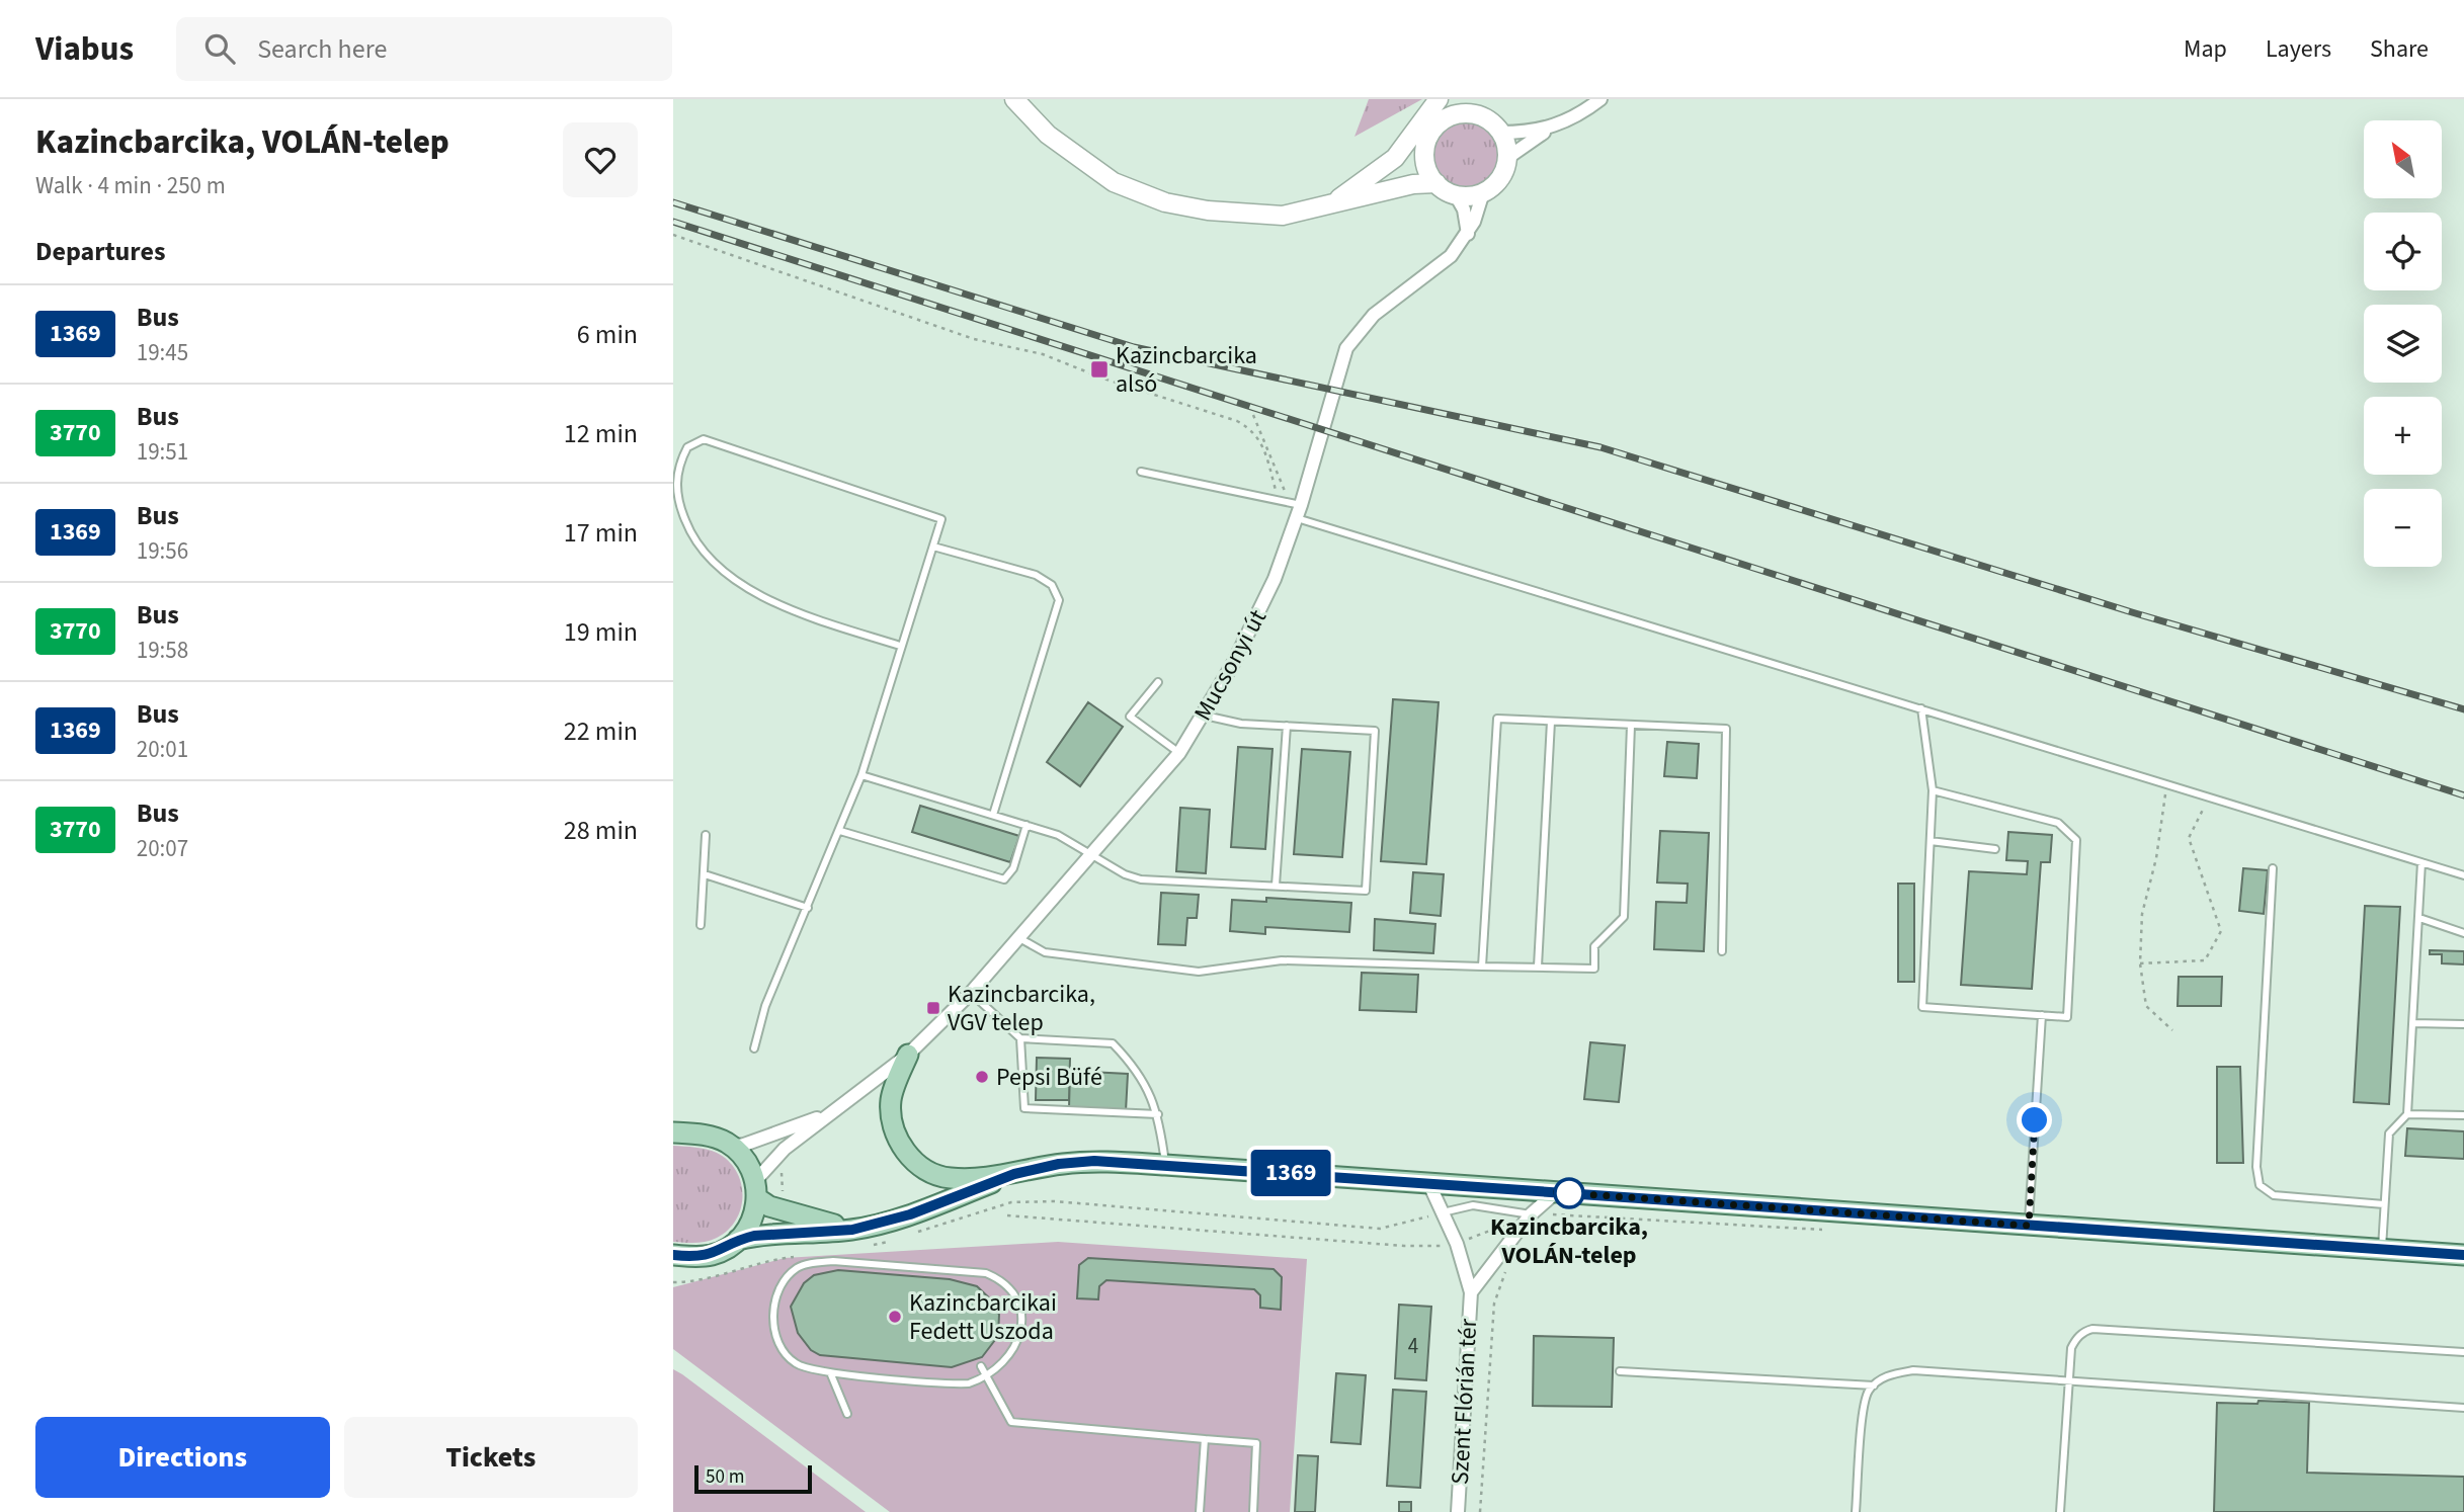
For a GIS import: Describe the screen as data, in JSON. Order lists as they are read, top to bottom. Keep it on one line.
{"streets":{"street":["Mucsonyi út","Szent Flórián tér"]},"places":{"transit":["Kazincbarcika alsó","Kazincbarcika, VGV telep"],"other":["Pepsi Büfé","Kazincbarcika, VOLÁN-telep","Kazincbarcikai Fedett Uszoda"]},"lines":["bus line 1369"],"house_numbers":["4"],"scale_bar":"50 m","north":"top left","page":{"header":"Viabus","search":"Search here","nav":["Map","Layers","Share"],"heading":[["Kazincbarcika, VOLÁN-telep","Walk · 4 min · 250 m"],"Departures"],"on_map":"1369","map_buttons":["+","−"],"list":[{"mark":"1369","name":"Bus","note":"19:45","value":"6 min"},{"mark":"3770","name":"Bus","note":"19:51","value":"12 min"},{"mark":"1369","name":"Bus","note":"19:56","value":"17 min"},{"mark":"3770","name":"Bus","note":"19:58","value":"19 min"},{"mark":"1369","name":"Bus","note":"20:01","value":"22 min"},{"mark":"3770","name":"Bus","note":"20:07","value":"28 min"}],"buttons":["Directions","Tickets"],"scale":"50 m"}}
